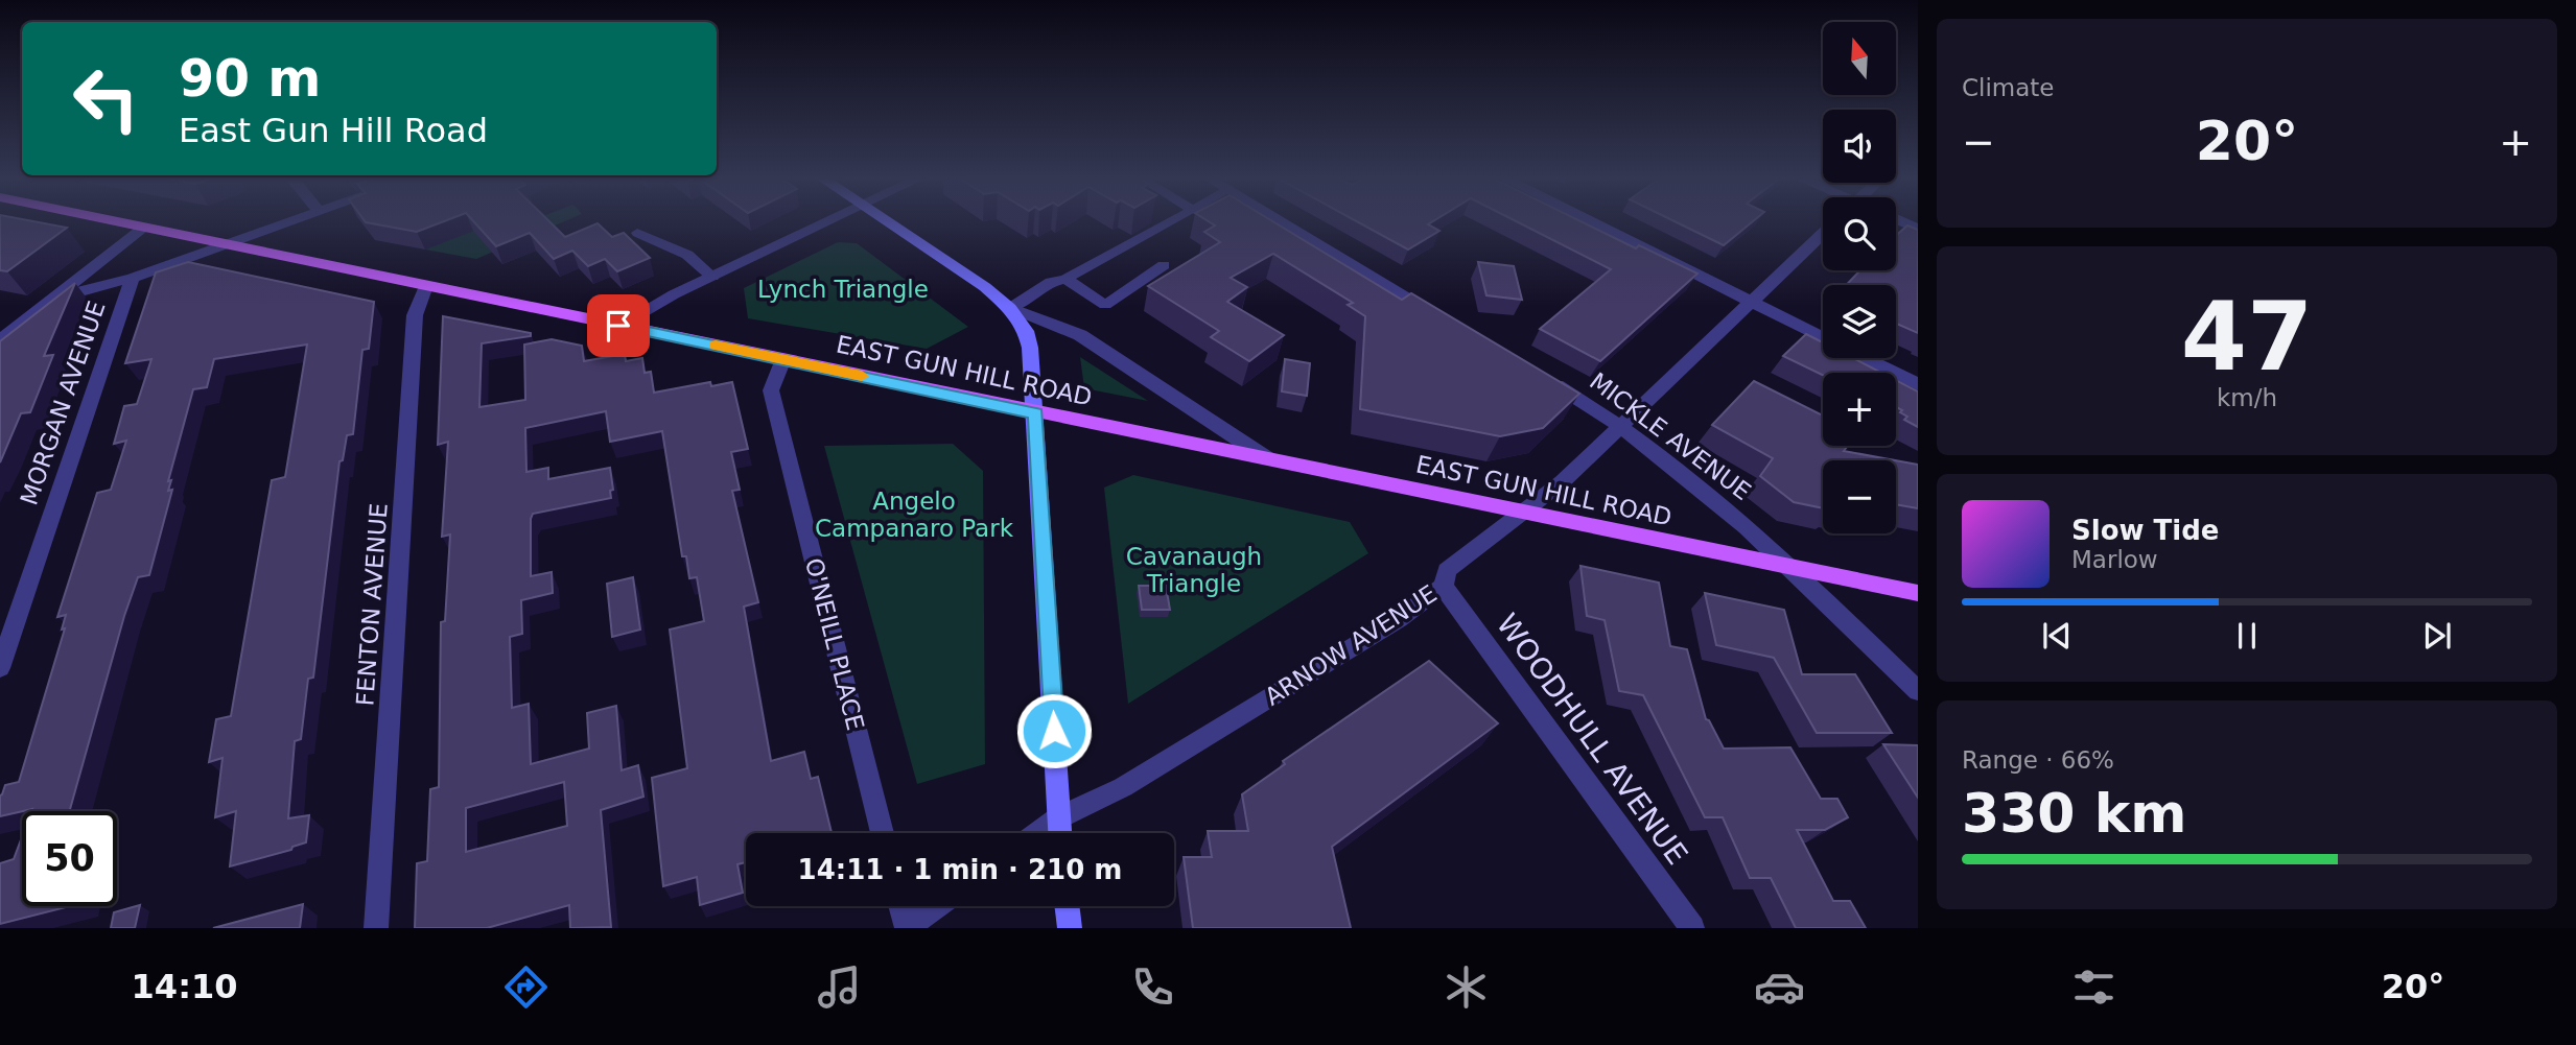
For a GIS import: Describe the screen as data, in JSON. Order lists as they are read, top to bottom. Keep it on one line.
{"streets":{"main road":["EAST GUN HILL ROAD"],"street":["MORGAN AVENUE","MICKLE AVENUE","FENTON AVENUE","O'NEILL PLACE","ARNOW AVENUE","WOODHULL AVENUE"]},"crossings":[["EAST GUN HILL ROAD","MORGAN AVENUE"],["EAST GUN HILL ROAD","MICKLE AVENUE"],["EAST GUN HILL ROAD","FENTON AVENUE"],["EAST GUN HILL ROAD","O'NEILL PLACE"],["EAST GUN HILL ROAD","ARNOW AVENUE"],["MICKLE AVENUE","ARNOW AVENUE"],["ARNOW AVENUE","WOODHULL AVENUE"]],"parks":["Lynch Triangle","Angelo Campanaro Park","Cavanaugh Triangle"],"north":"top","page":{"tile":["Climate",["47","km/h"],["Range · 66%","330 km"]],"map_buttons":["+","−"],"turn":["90 m","East Gun Hill Road"],"heat":["−","20°","+"],"song":["Slow Tide","Marlow"],"limit":"50","trip":"14:11 · 1 min · 210 m","tabs":["14:10","20°"]}}
